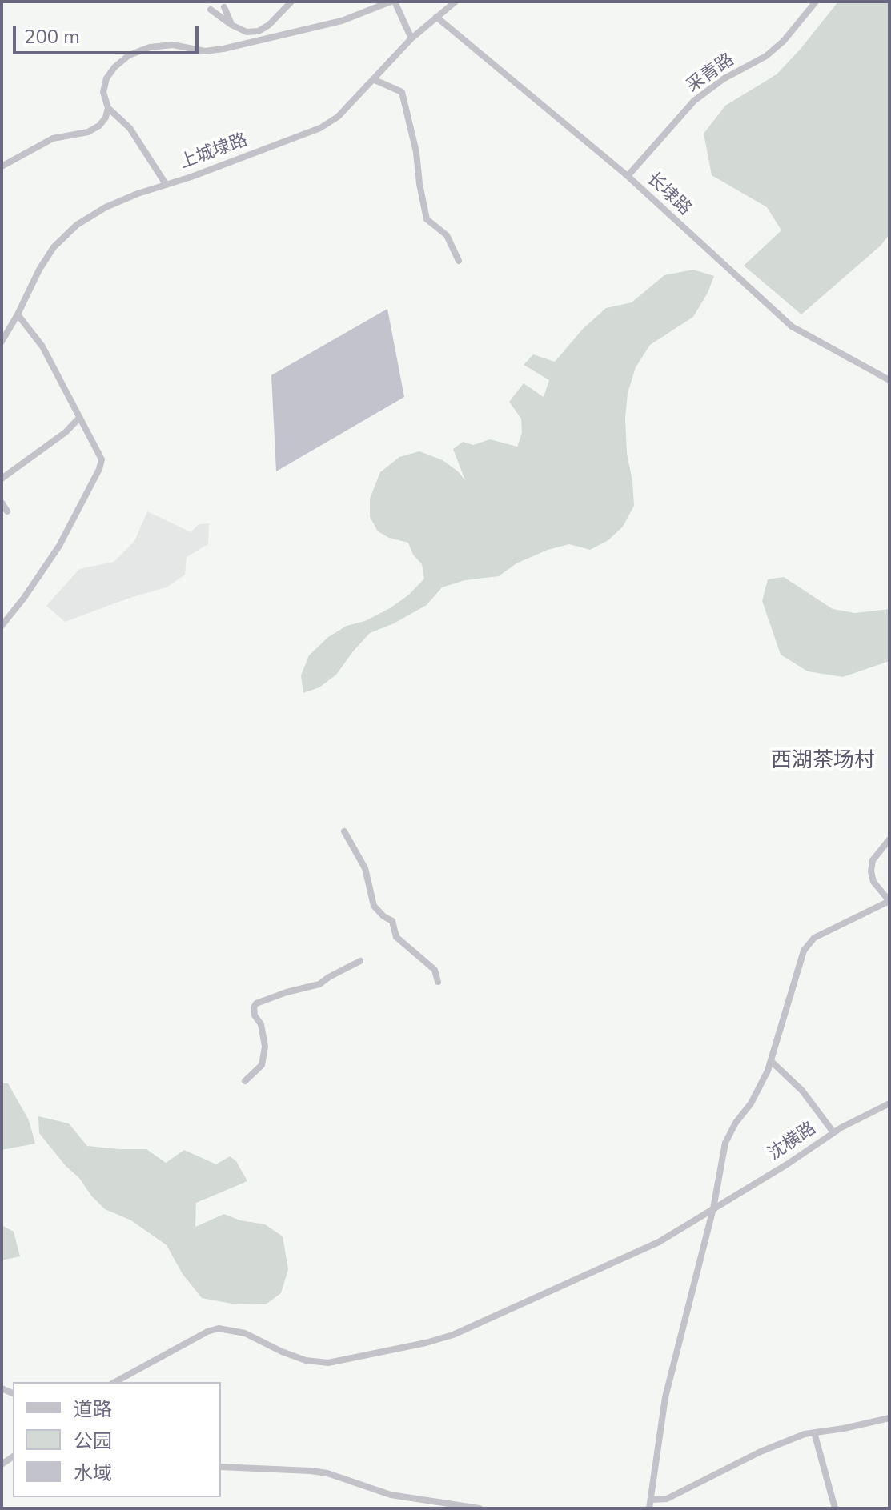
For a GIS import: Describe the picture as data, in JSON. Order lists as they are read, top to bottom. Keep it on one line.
{"streets":{"street":["采青路","上城埭路","长埭路","沈横路"]},"crossings":[["采青路","长埭路"],["上城埭路","长埭路"]],"districts":["西湖茶场村"],"legend":["道路","公园","水域"],"scale_bar":"200 m"}
